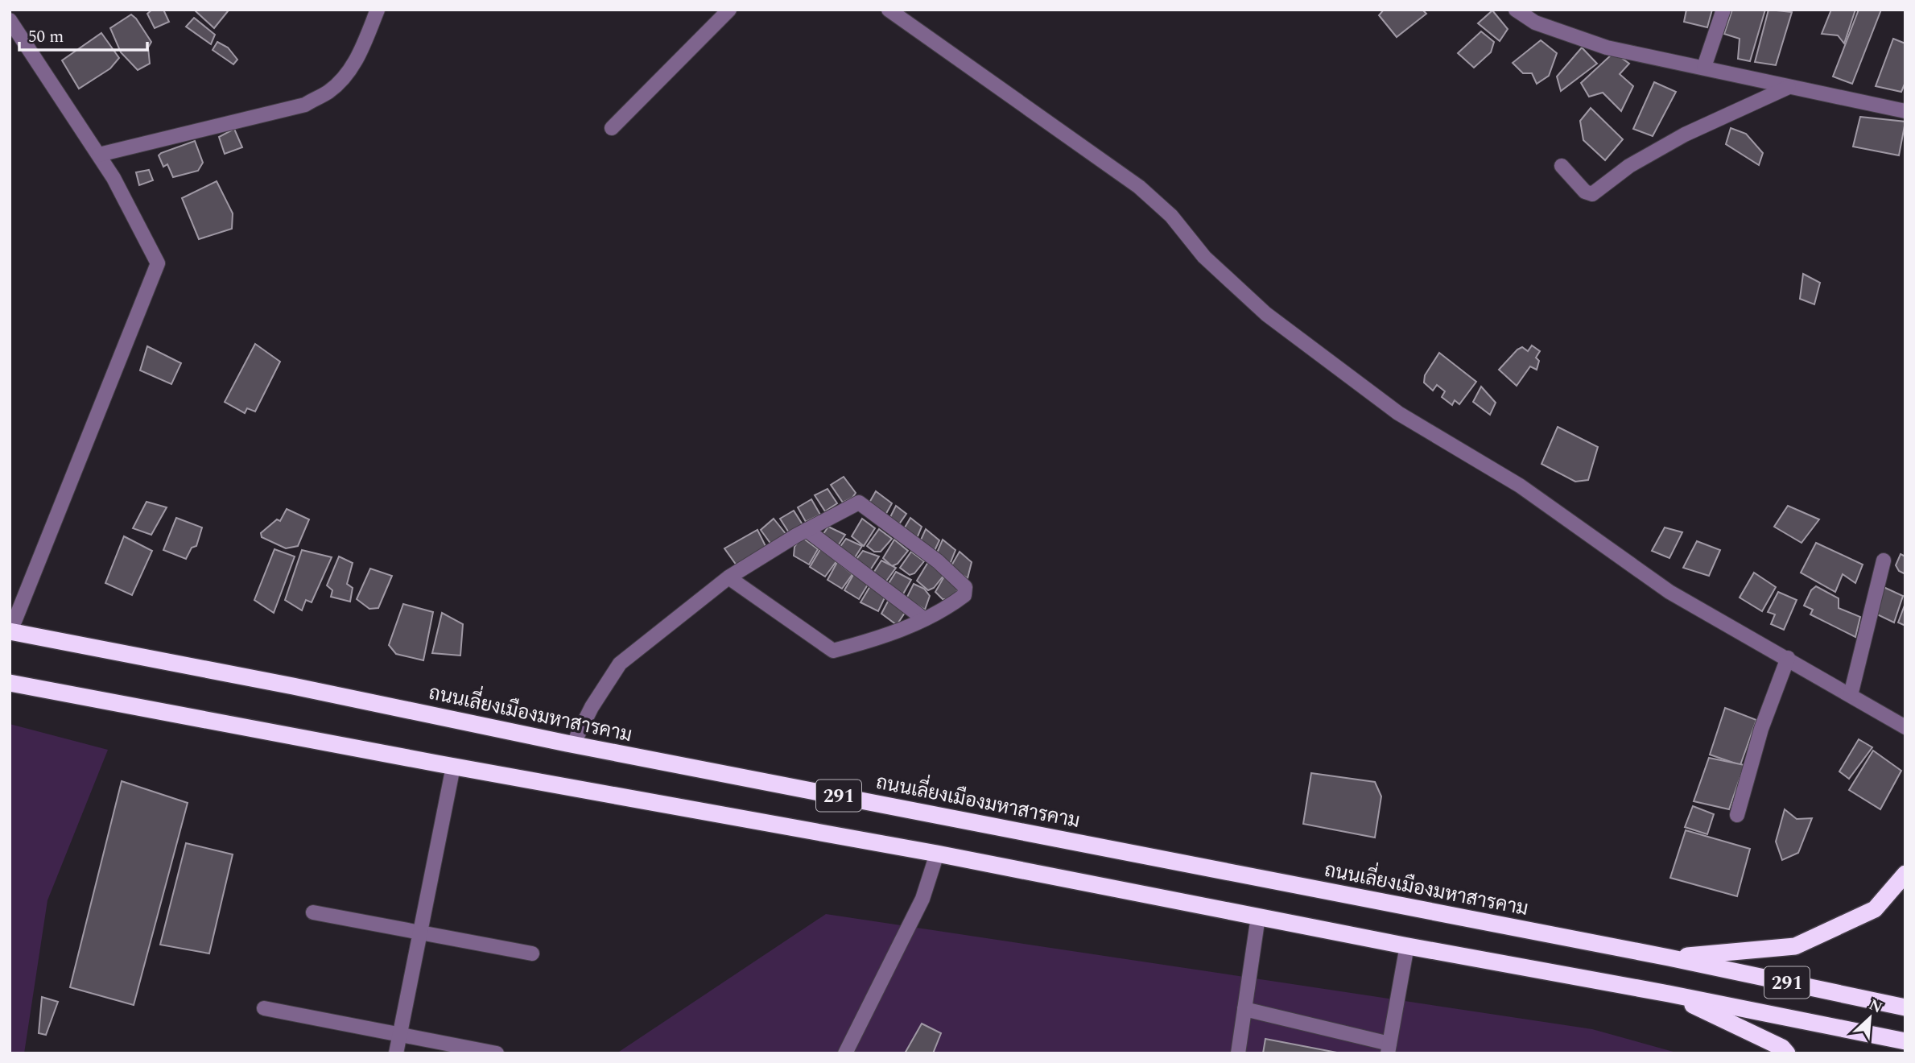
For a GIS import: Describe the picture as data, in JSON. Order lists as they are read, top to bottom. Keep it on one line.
{"streets":{"highway":["ถนนเลี่ยงเมืองมหาสารคาม","291"]},"scale_bar":"50 m","north":"top right"}
